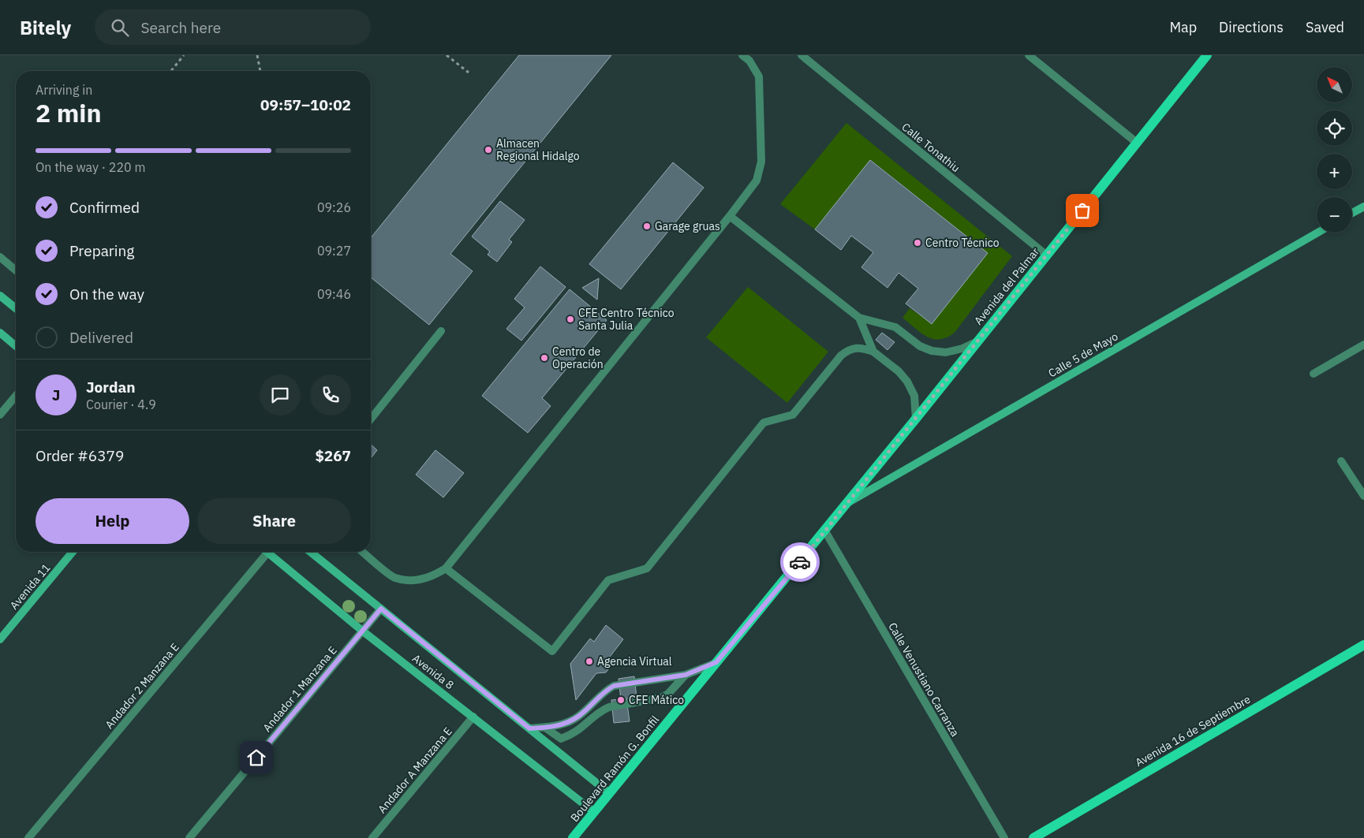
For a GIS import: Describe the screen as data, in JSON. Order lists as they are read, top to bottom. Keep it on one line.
{"streets":{"main road":["Avenida del Palmar","Avenida 16 de Septiembre","Boulevard Ramón G. Bonfil"],"street":["Calle Tonathiu","Calle 5 de Mayo","Avenida 11","Avenida 8","Calle Venustiano Carranza","Andador 2 Manzana E","Andador 1 Manzana E","Andador A Manzana E"]},"crossings":[["Calle Tonathiu","Avenida del Palmar"],["Avenida del Palmar","Calle 5 de Mayo"],["Avenida del Palmar","Calle Venustiano Carranza"],["Avenida del Palmar","Boulevard Ramón G. Bonfil"],["Avenida 8","Andador 1 Manzana E"],["Avenida 8","Boulevard Ramón G. Bonfil"],["Avenida 8","Andador A Manzana E"],["Calle Venustiano Carranza","Boulevard Ramón G. Bonfil"]],"places":["Almacen Regional Hidalgo","Garage gruas","Centro Técnico","CFE Centro Técnico Santa Julia","Centro de Operación","Agencia Virtual","CFE Mático"],"north":"top left","page":{"header":"Bitely","search":"Search here","nav":["Map","Directions","Saved"],"map_buttons":["+","−"],"heading":["2 min","Arriving in","09:57–10:02"],"panel":["Jordan","Courier · 4.9","Order #6379","$267"],"bar":"On the way · 220 m","list":[["Confirmed","09:26"],["Preparing","09:27"],["On the way","09:46"],"Delivered"],"round":"J","buttons":["Help","Share"]}}
